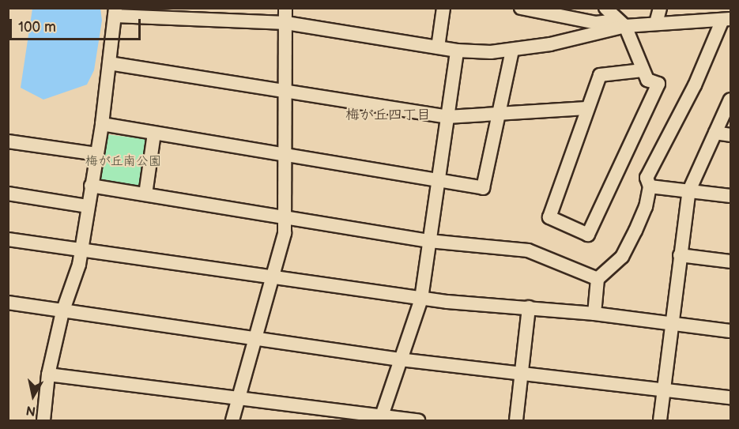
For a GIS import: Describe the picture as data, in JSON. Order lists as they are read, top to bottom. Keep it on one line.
{"districts":["梅が丘四丁目"],"parks":["梅が丘南公園"],"scale_bar":"100 m","north":"bottom"}
